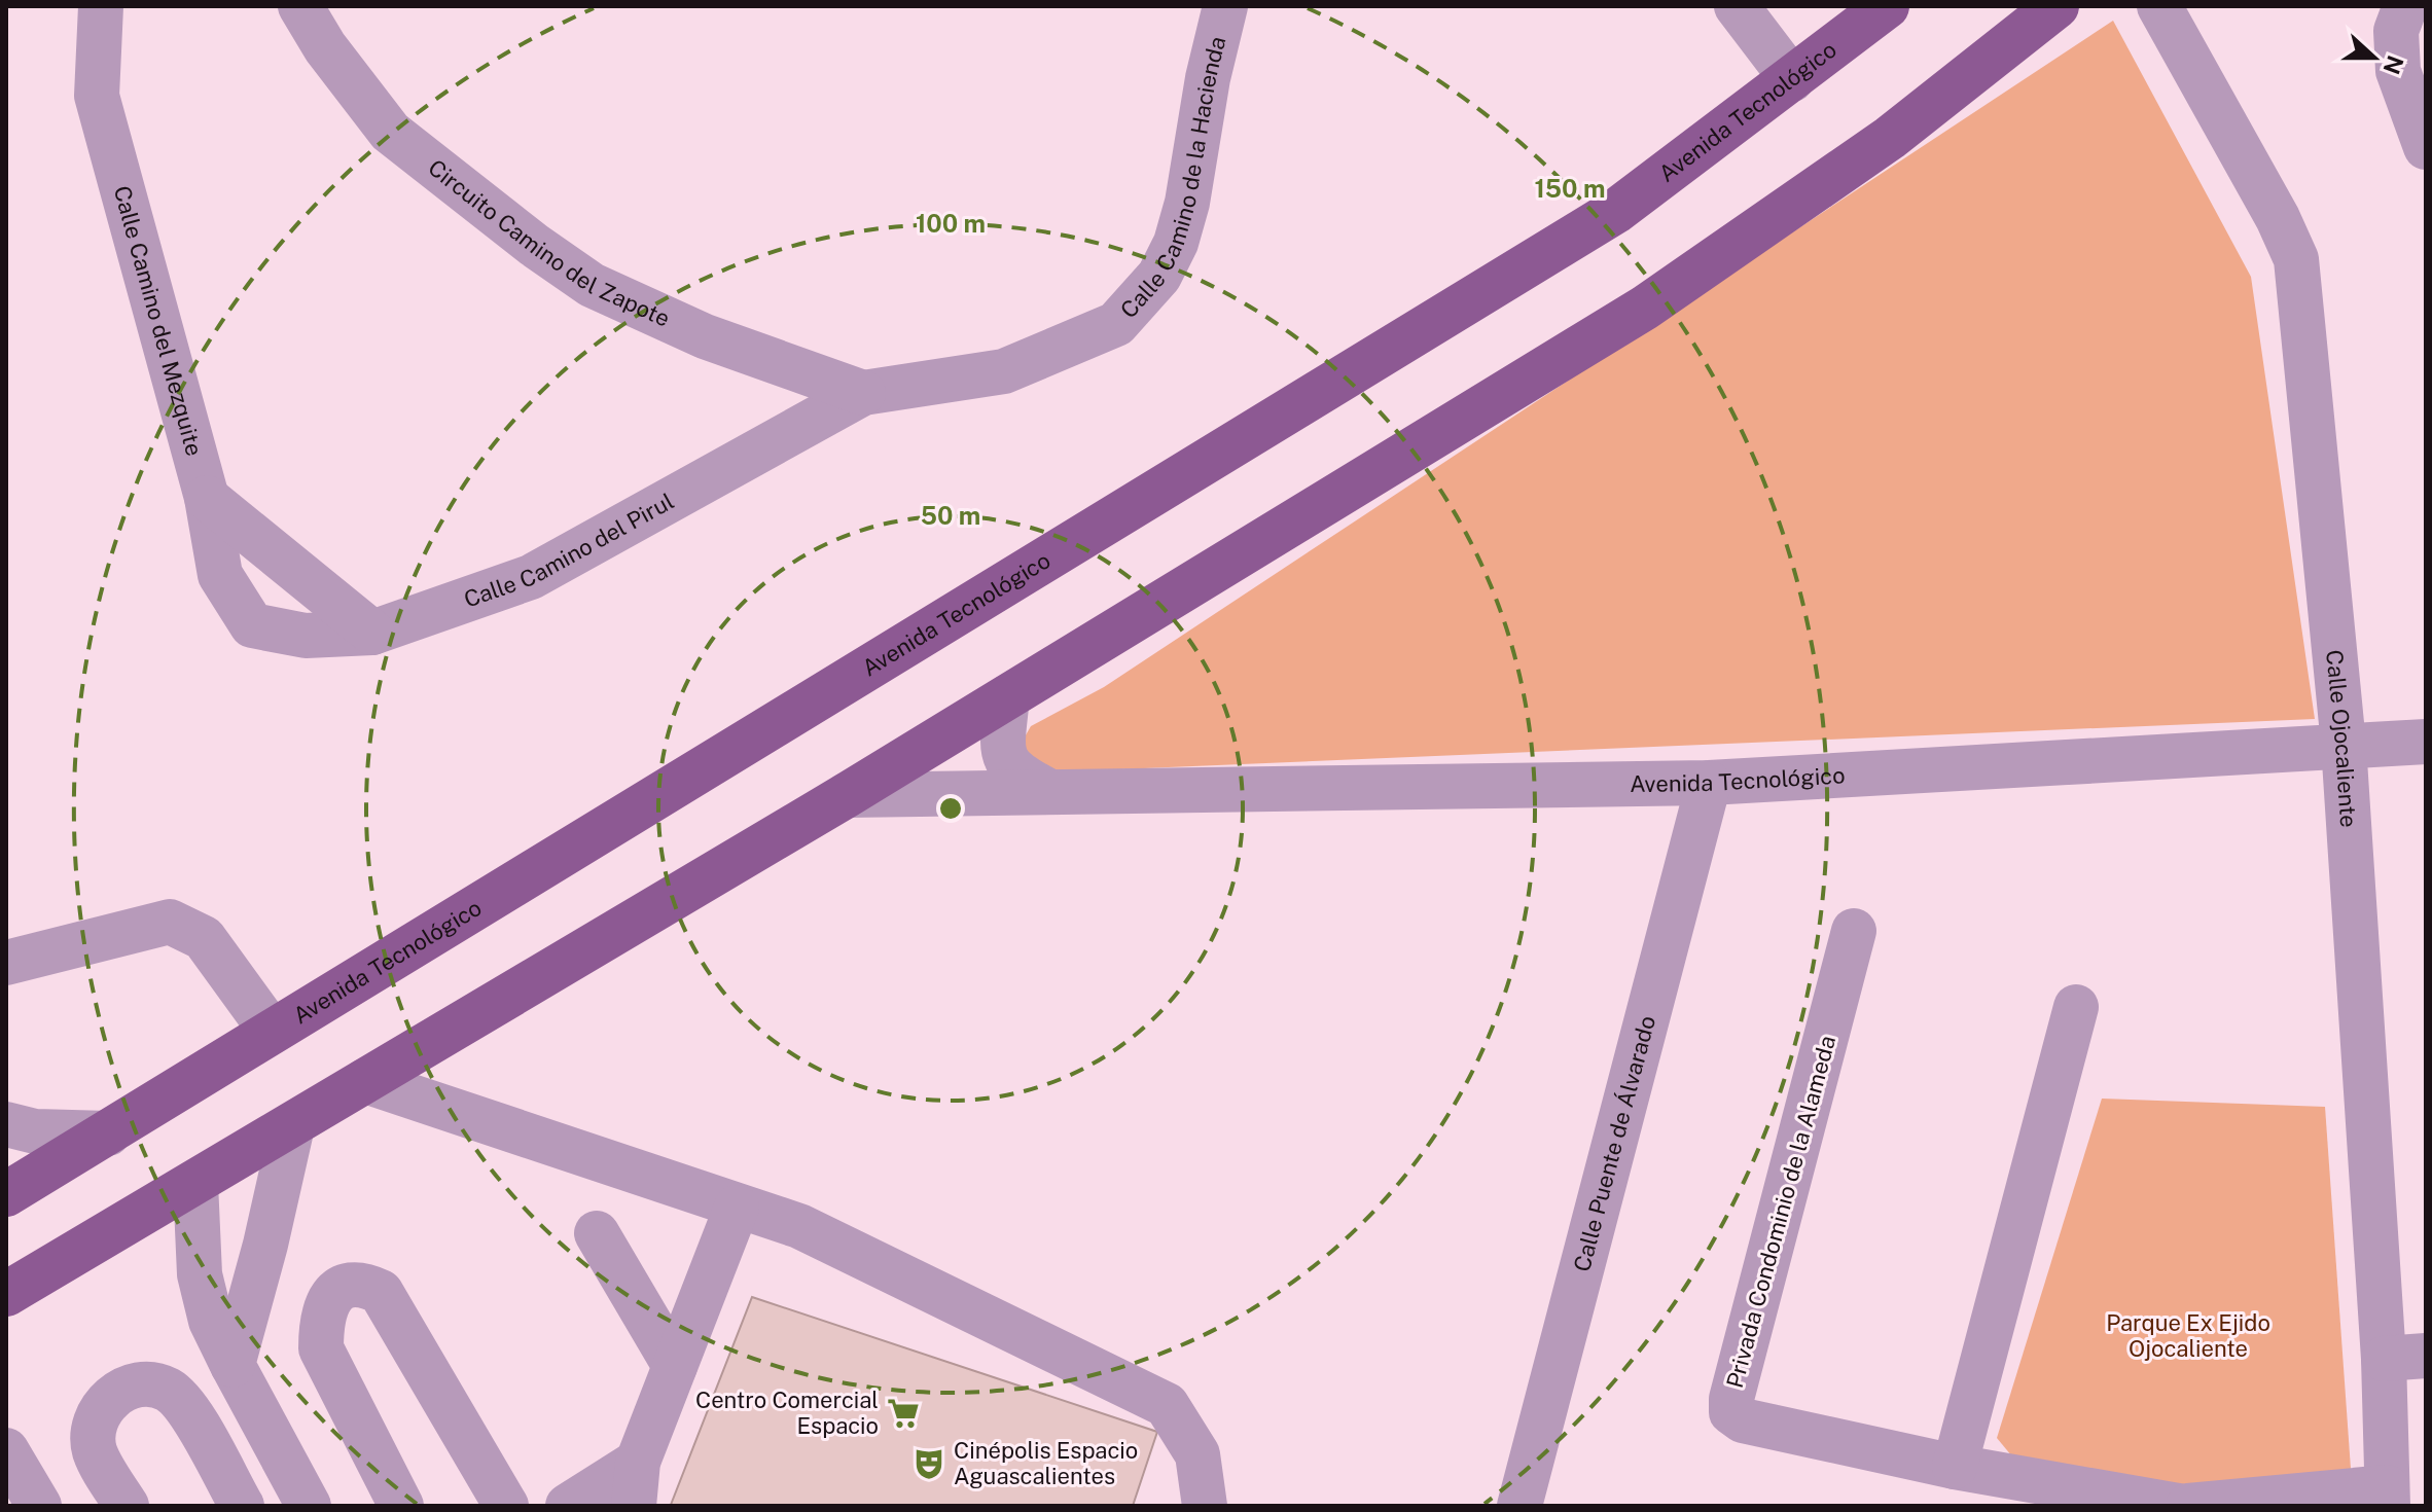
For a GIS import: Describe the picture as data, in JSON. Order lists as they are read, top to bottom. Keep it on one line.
{"streets":{"main road":["Avenida Tecnológico"],"street":["Calle Camino de la Hacienda","Circuito Camino del Zapote","Calle Camino del Mezquite","Calle Camino del Pirul","Calle Ojocaliente","Calle Puente de Álvarado","Privada Condominio de la Alameda"]},"crossings":[["Avenida Tecnológico","Calle Ojocaliente"],["Avenida Tecnológico","Calle Puente de Álvarado"],["Calle Camino de la Hacienda","Circuito Camino del Zapote"],["Calle Camino de la Hacienda","Calle Camino del Pirul"],["Circuito Camino del Zapote","Calle Camino del Pirul"],["Calle Camino del Mezquite","Calle Camino del Pirul"]],"parks":["Parque Ex Ejido Ojocaliente"],"places":{"supermarket":["Centro Comercial Espacio"],"theatre":["Cinépolis Espacio Aguascalientes"]},"north":"right","rings":["150 m","100 m","50 m"]}
